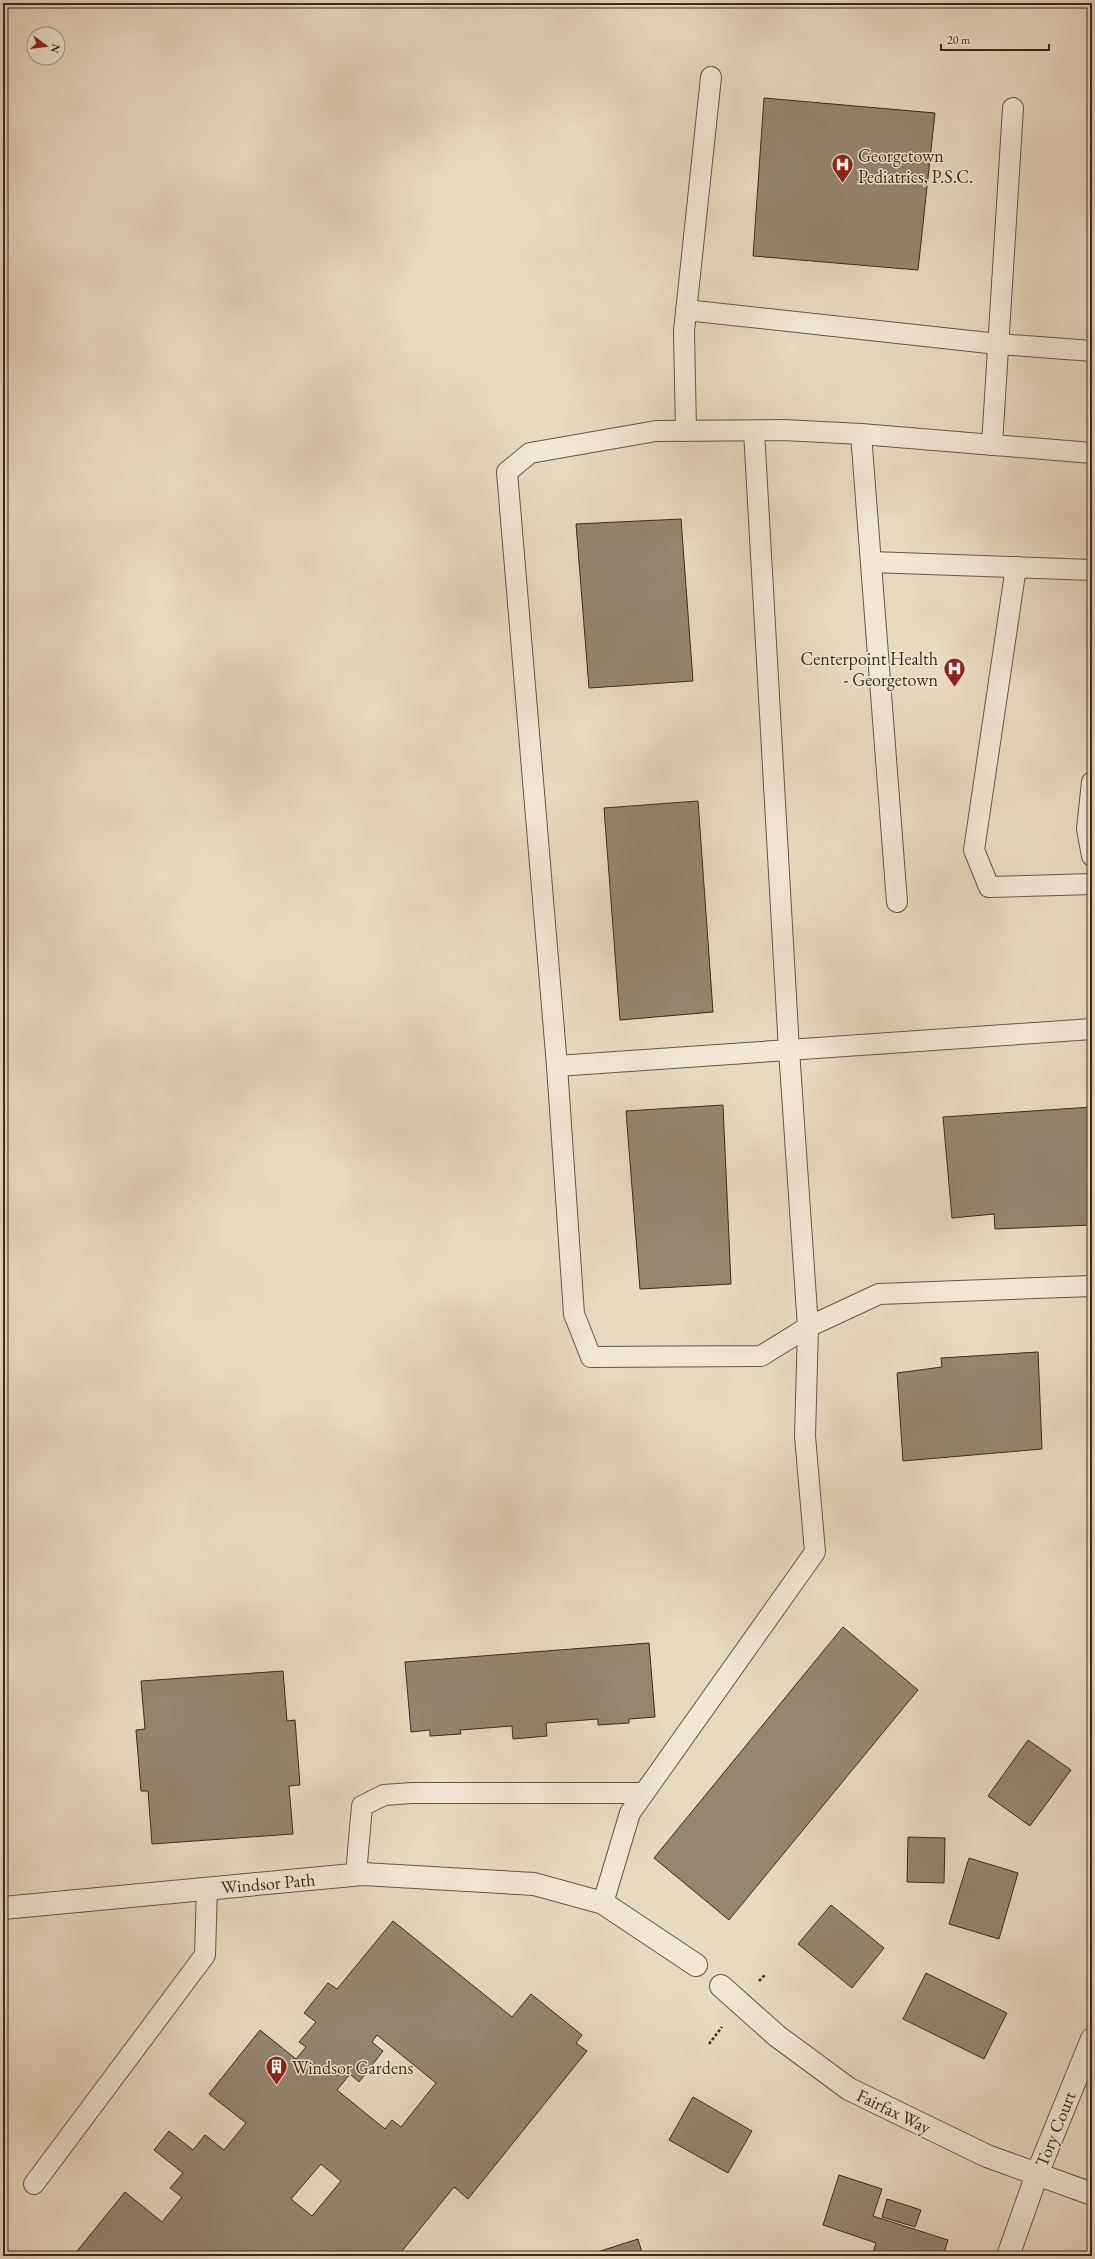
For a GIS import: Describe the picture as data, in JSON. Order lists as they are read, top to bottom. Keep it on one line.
{"streets":{"street":["Windsor Path","Fairfax Way","Tory Court"]},"crossings":[["Fairfax Way","Tory Court"]],"places":{"hospital":["Georgetown Pediatrics, P.S.C.","Centerpoint Health - Georgetown"],"building":["Windsor Gardens"]},"scale_bar":"20 m","north":"right"}
